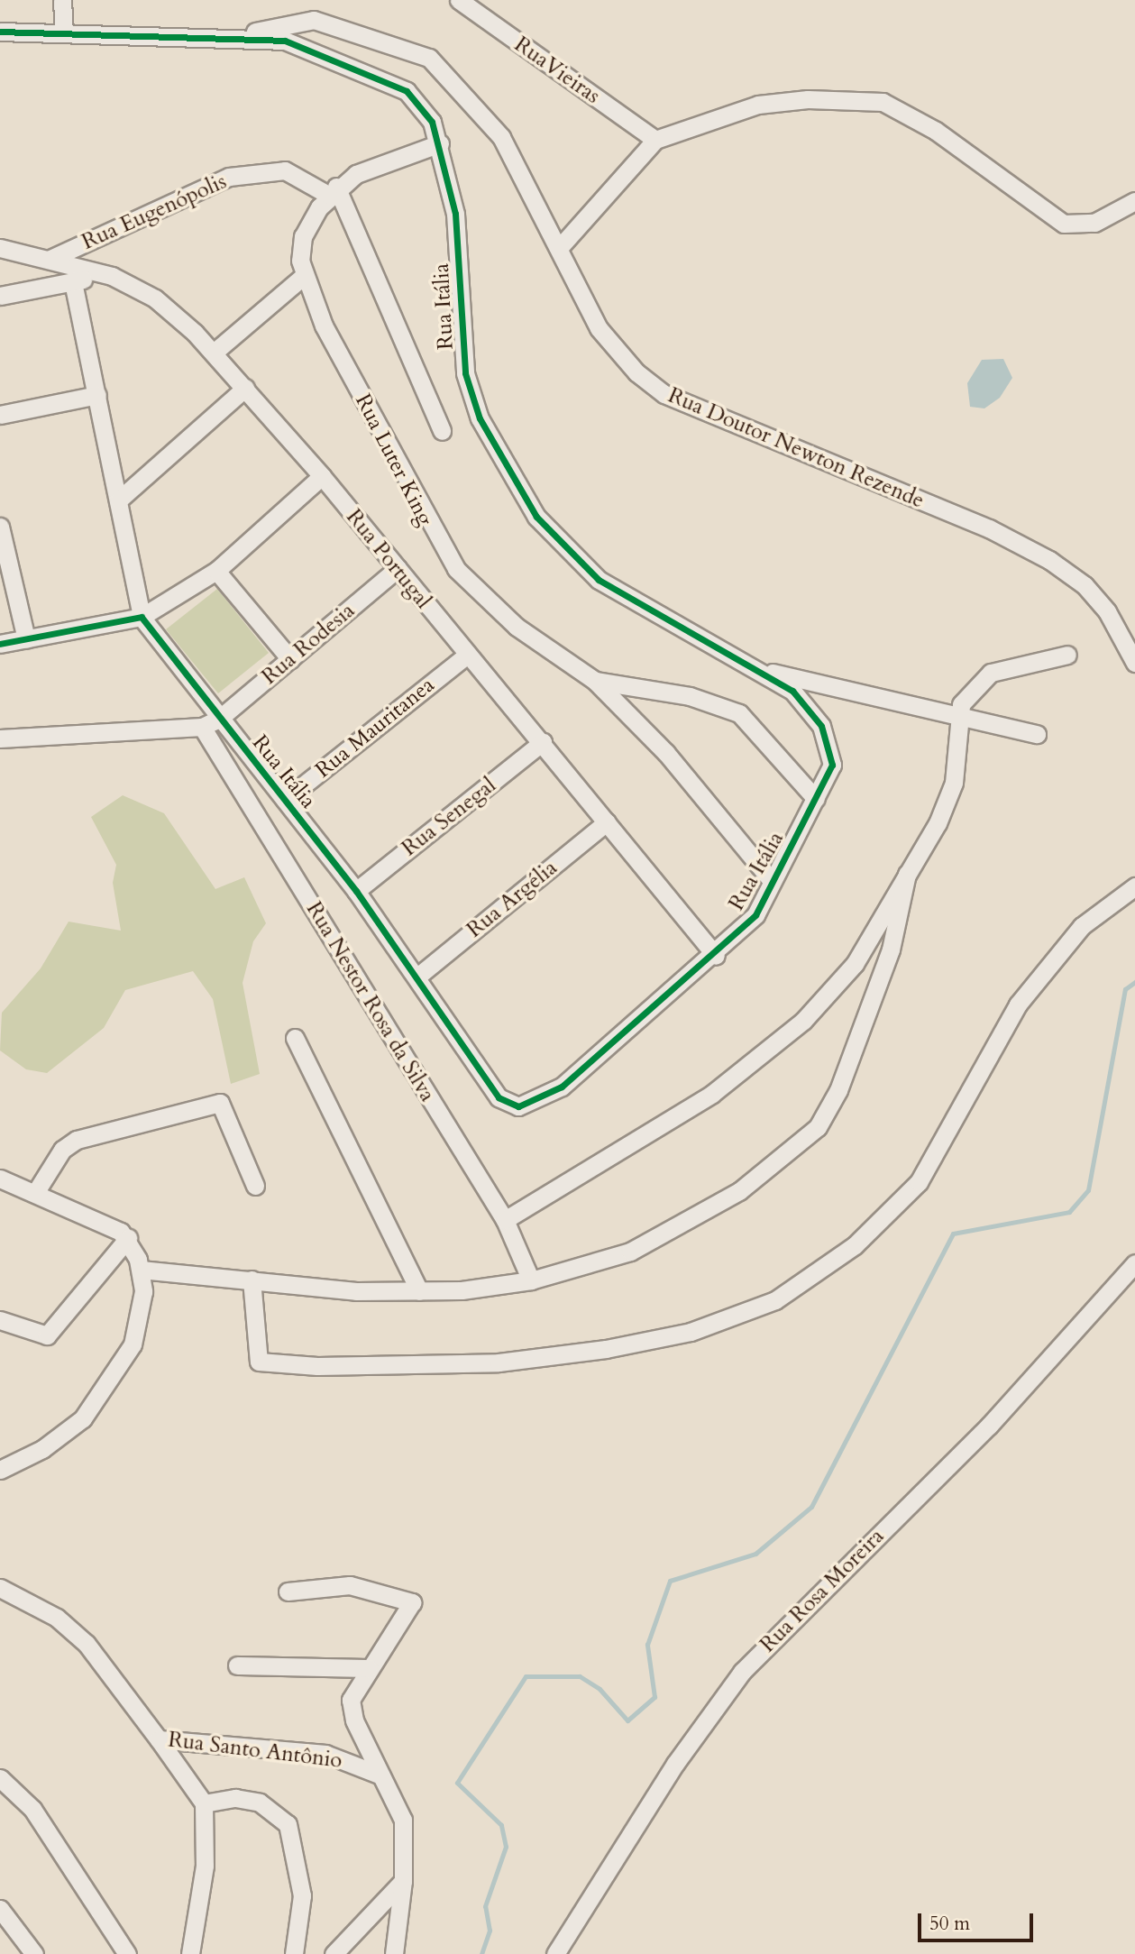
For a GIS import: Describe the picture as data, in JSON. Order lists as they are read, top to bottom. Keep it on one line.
{"streets":{"street":["RuaVieiras","Rua Eugenópolis","Rua Itália","Rua Doutor Newton Rezende","Rua Luter King","Rua Portugal","Rua Rodesia","Rua Mauritanea","Rua Senegal","Rua Argélia","Rua Nestor Rosa da Silva","Rua Rosa Moreira","Rua Santo Antônio"]},"crossings":[["Rua Eugenópolis","Rua Luter King"],["Rua Eugenópolis","Rua Portugal"],["Rua Itália","Rua Doutor Newton Rezende"],["Rua Itália","Rua Luter King"],["Rua Itália","Rua Portugal"],["Rua Itália","Rua Rodesia"],["Rua Itália","Rua Mauritanea"],["Rua Itália","Rua Senegal"],["Rua Itália","Rua Argélia"],["Rua Portugal","Rua Rodesia"],["Rua Portugal","Rua Mauritanea"],["Rua Portugal","Rua Senegal"],["Rua Portugal","Rua Argélia"],["Rua Rodesia","Rua Nestor Rosa da Silva"]],"scale_bar":"50 m"}
